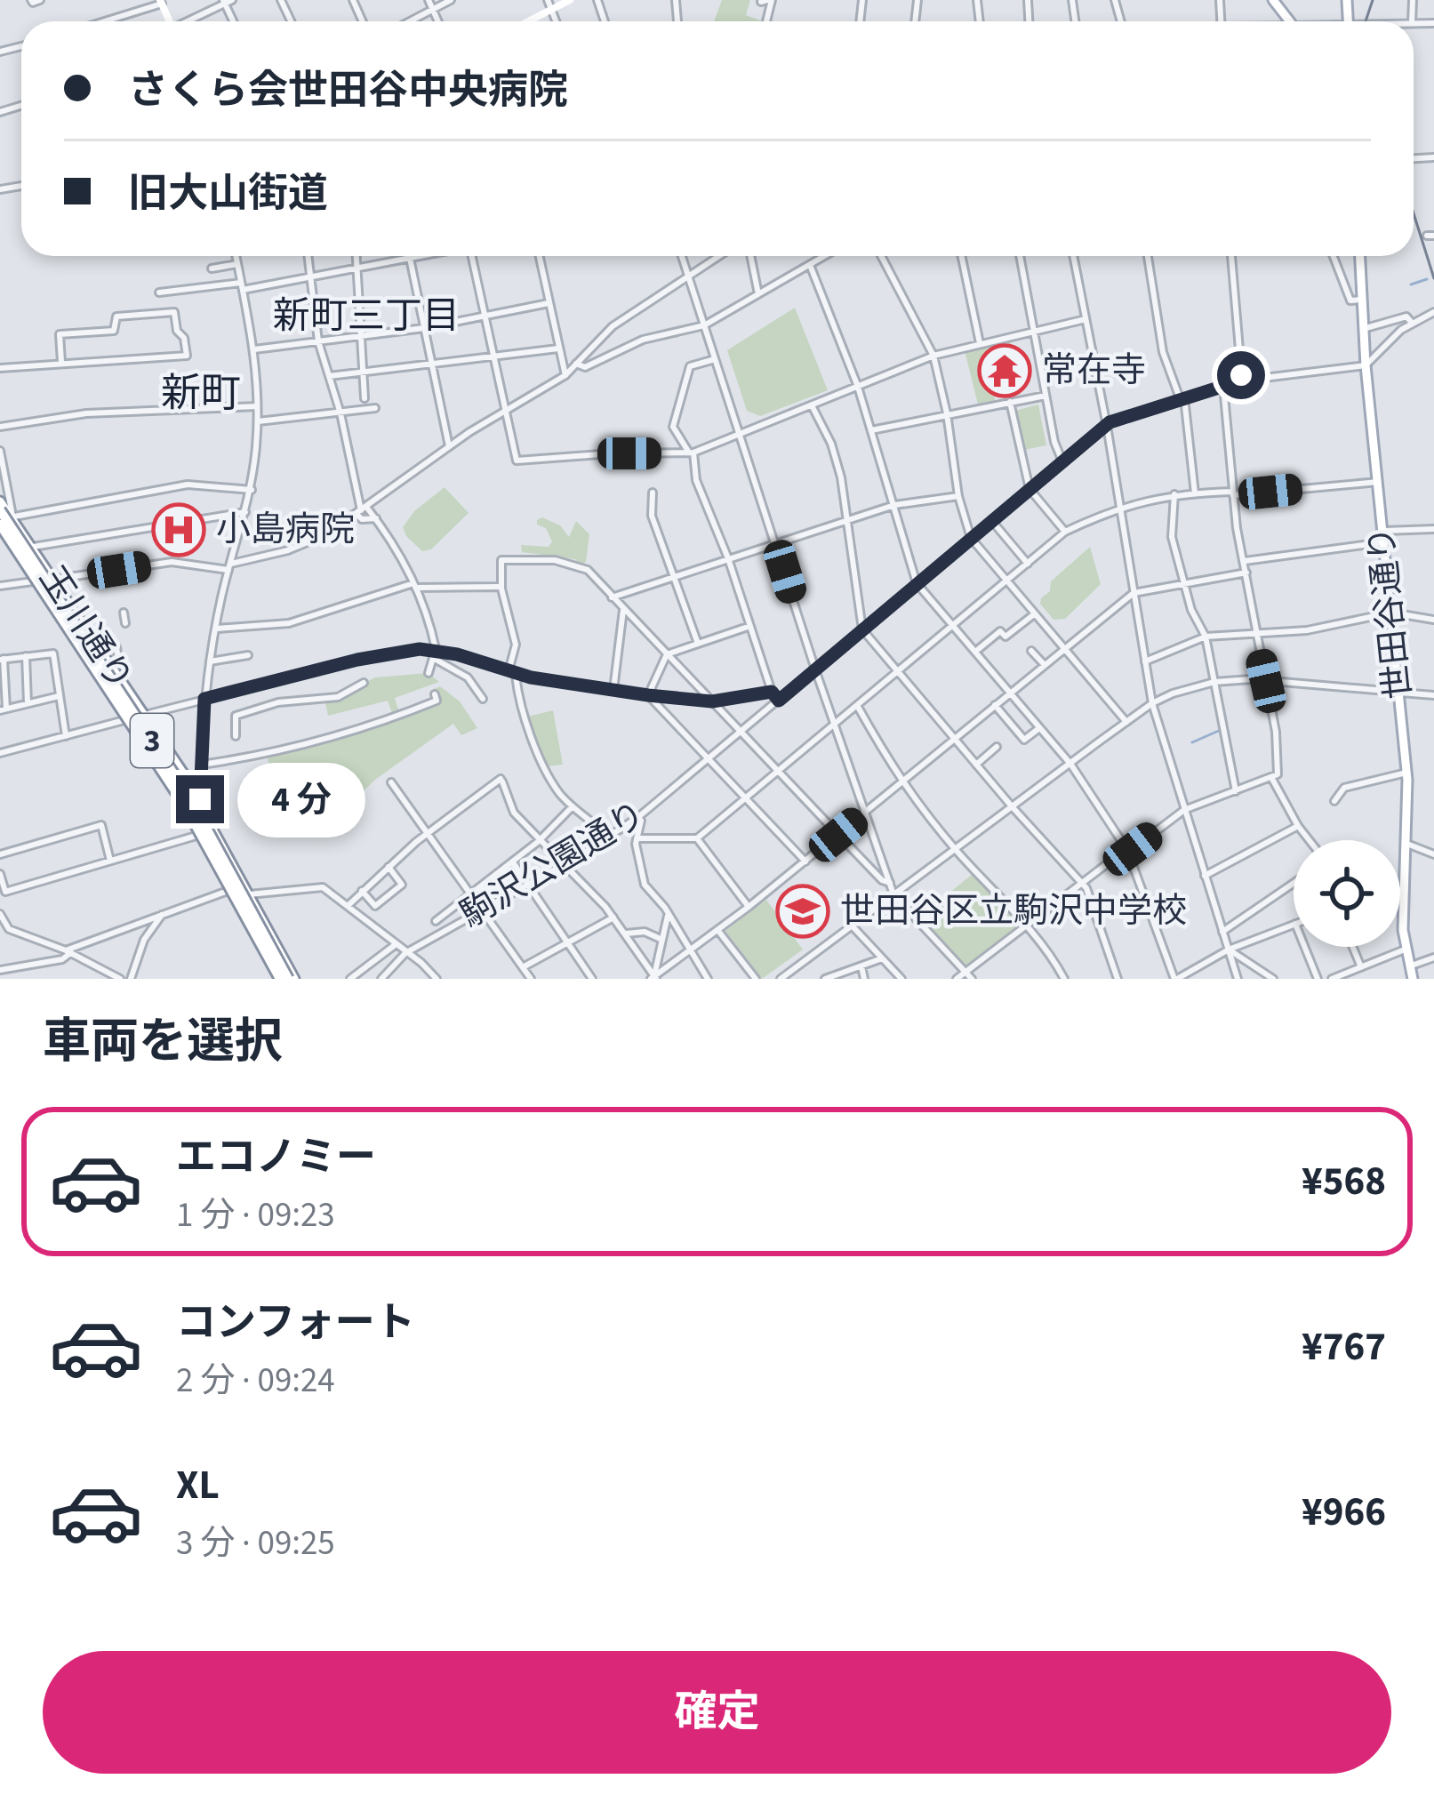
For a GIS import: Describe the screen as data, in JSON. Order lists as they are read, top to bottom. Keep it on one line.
{"streets":{"highway":["3"],"main road":["世田谷通り","玉川通り"],"street":["駒沢公園通り"]},"crossings":[["世田谷通り","駒沢公園通り"],["玉川通り","3"]],"districts":["新町三丁目","新町"],"places":{"temple":["常在寺"],"hospital":["小島病院"],"school or university":["世田谷区立駒沢中学校"]},"page":{"banner":["さくら会世田谷中央病院","旧大山街道"],"bubble":"4 分","heading":"車両を選択","list":[{"name":"エコノミー","note":"1 分 · 09:23","value":"¥568"},{"name":"コンフォート","note":"2 分 · 09:24","value":"¥767"},{"name":"XL","note":"3 分 · 09:25","value":"¥966"}],"buttons":"確定"}}
